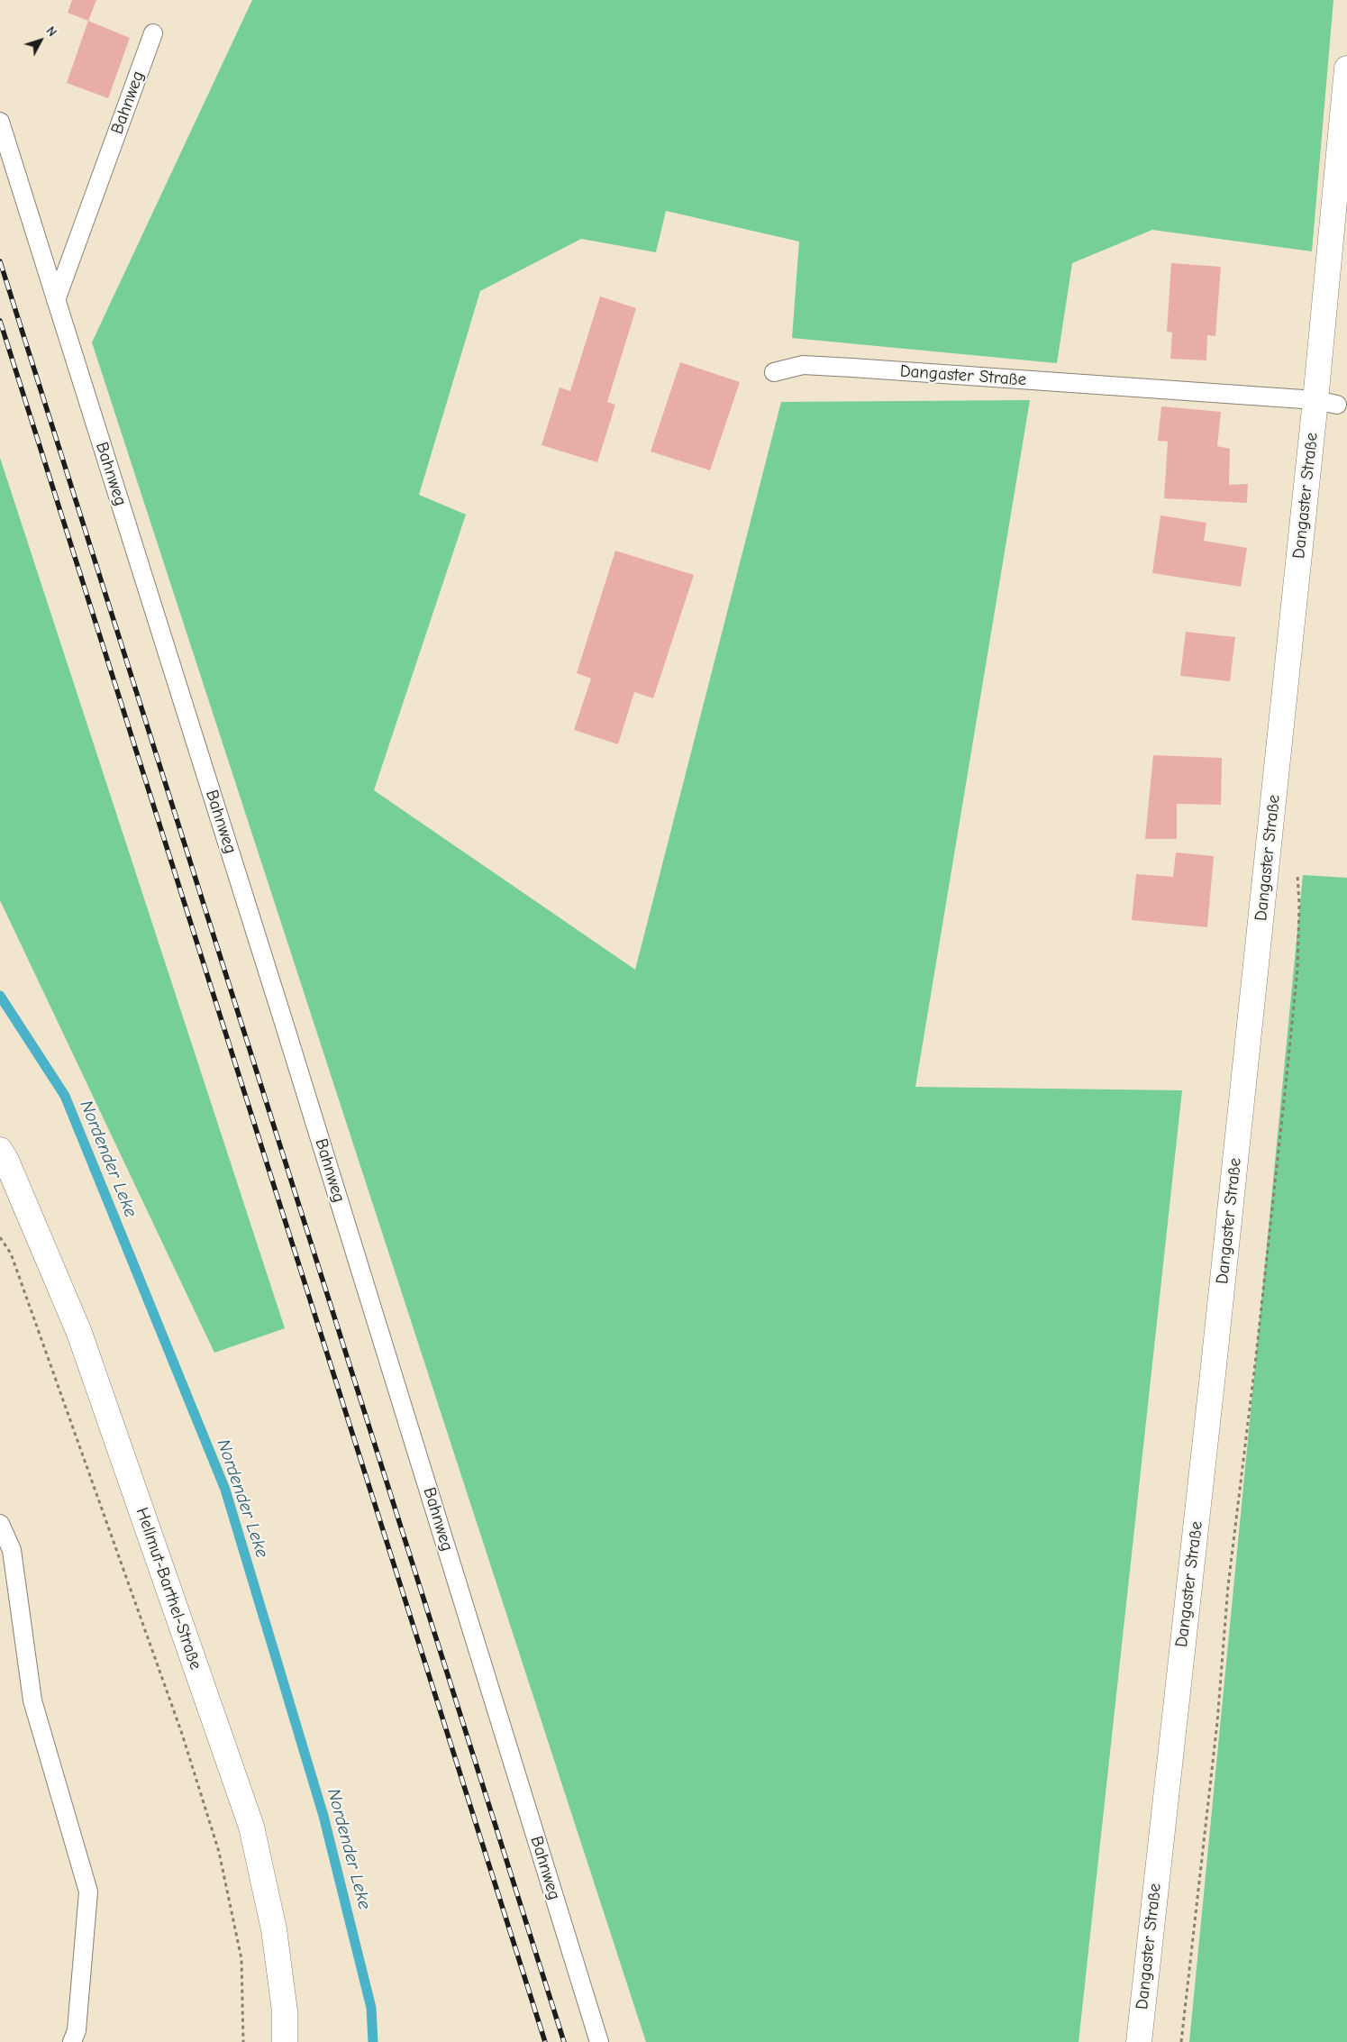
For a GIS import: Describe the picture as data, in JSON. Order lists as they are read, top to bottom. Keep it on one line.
{"streets":{"street":["Dangaster Straße","Hellmut-Barthel-Straße"],"lane":["Bahnweg"]},"water":["Nordender Leke"],"north":"top right"}
